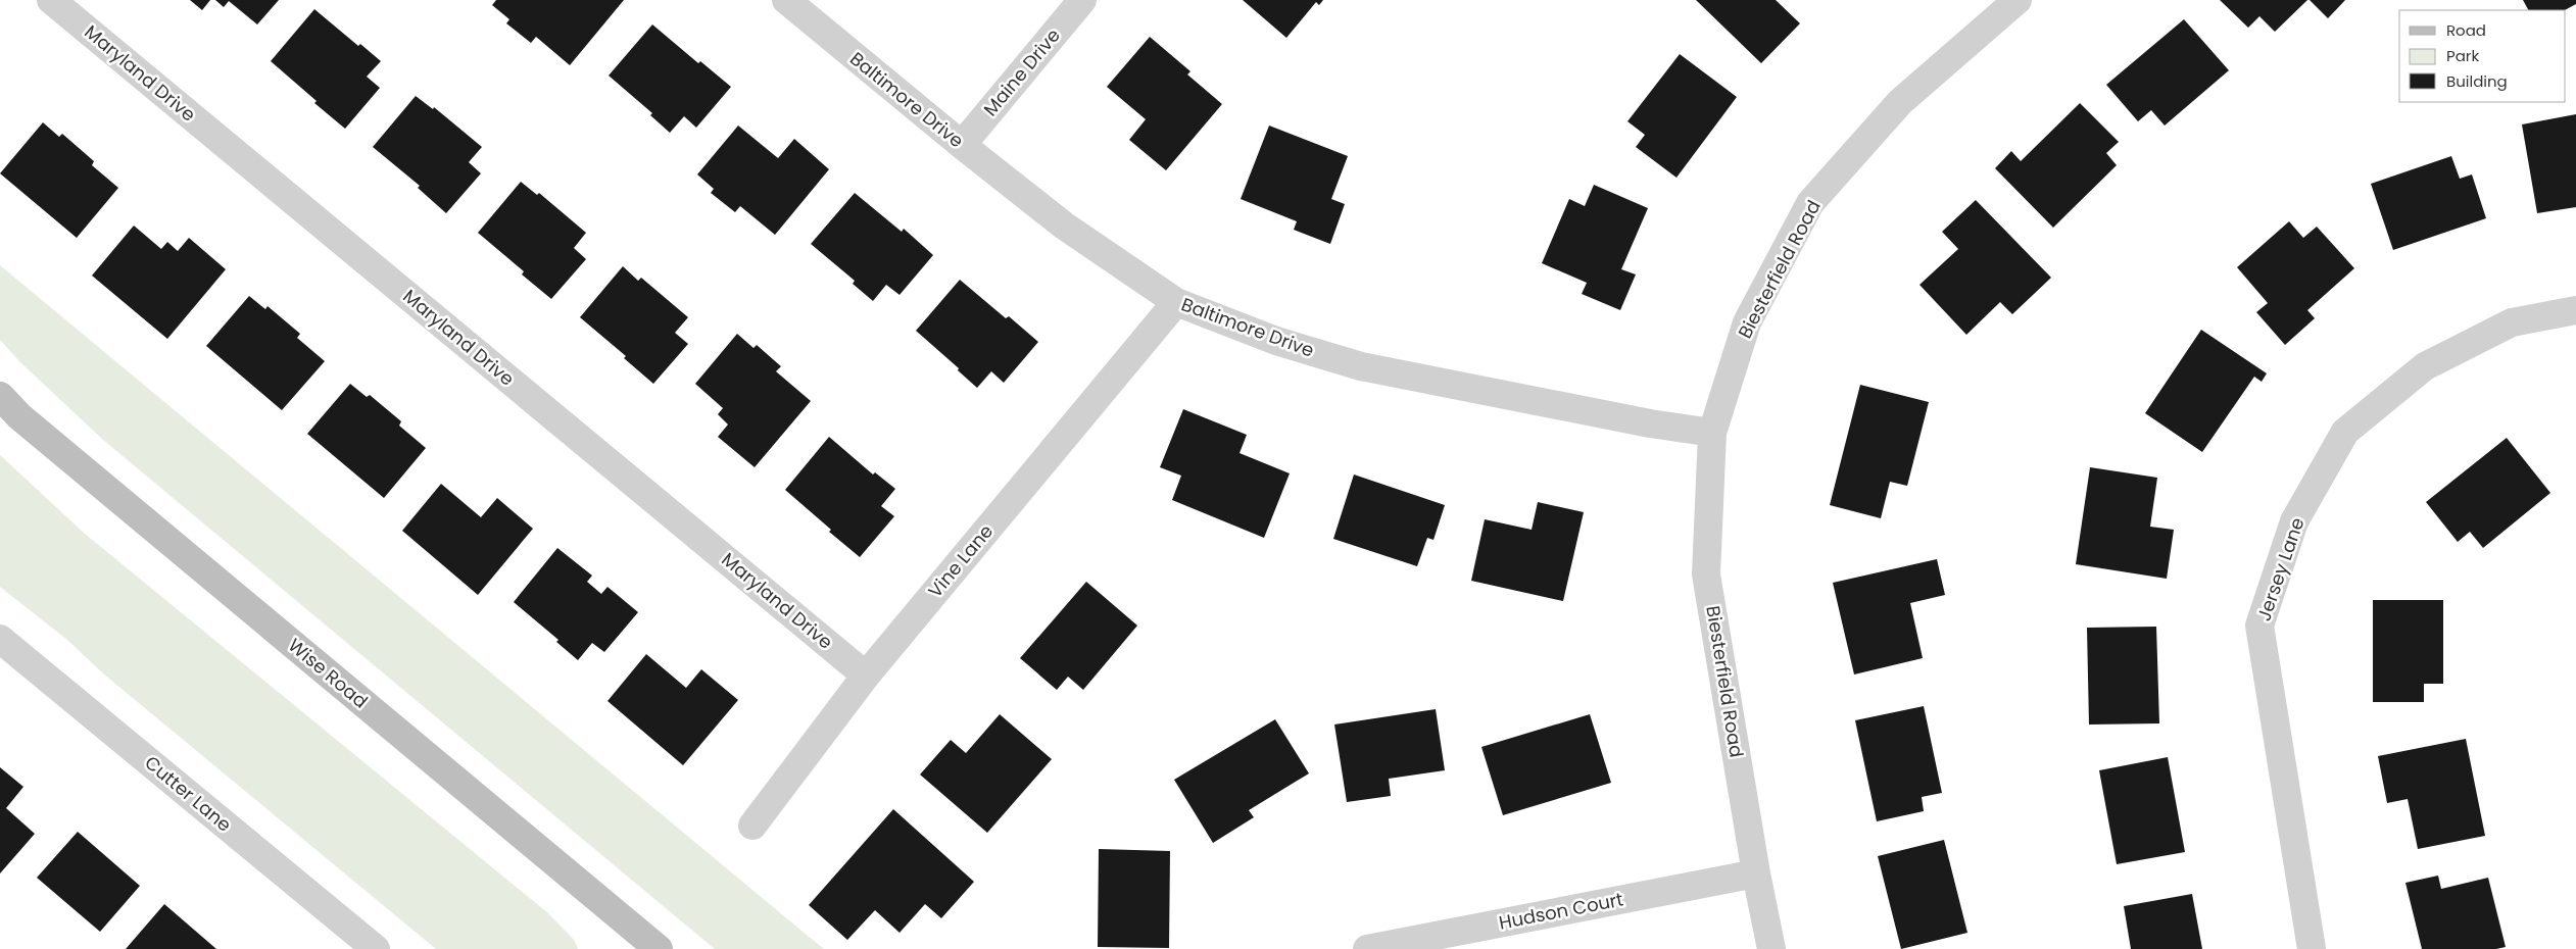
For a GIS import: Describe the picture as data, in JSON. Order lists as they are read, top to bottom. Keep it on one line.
{"streets":{"street":["Maine Drive","Maryland Drive","Baltimore Drive","Biesterfield Road","Vine Lane","Jersey Lane","Wise Road","Cutter Lane","Hudson Court"]},"crossings":[["Maine Drive","Baltimore Drive"],["Maryland Drive","Vine Lane"],["Baltimore Drive","Biesterfield Road"],["Baltimore Drive","Vine Lane"],["Biesterfield Road","Hudson Court"]],"legend":["Road","Park","Building"]}
